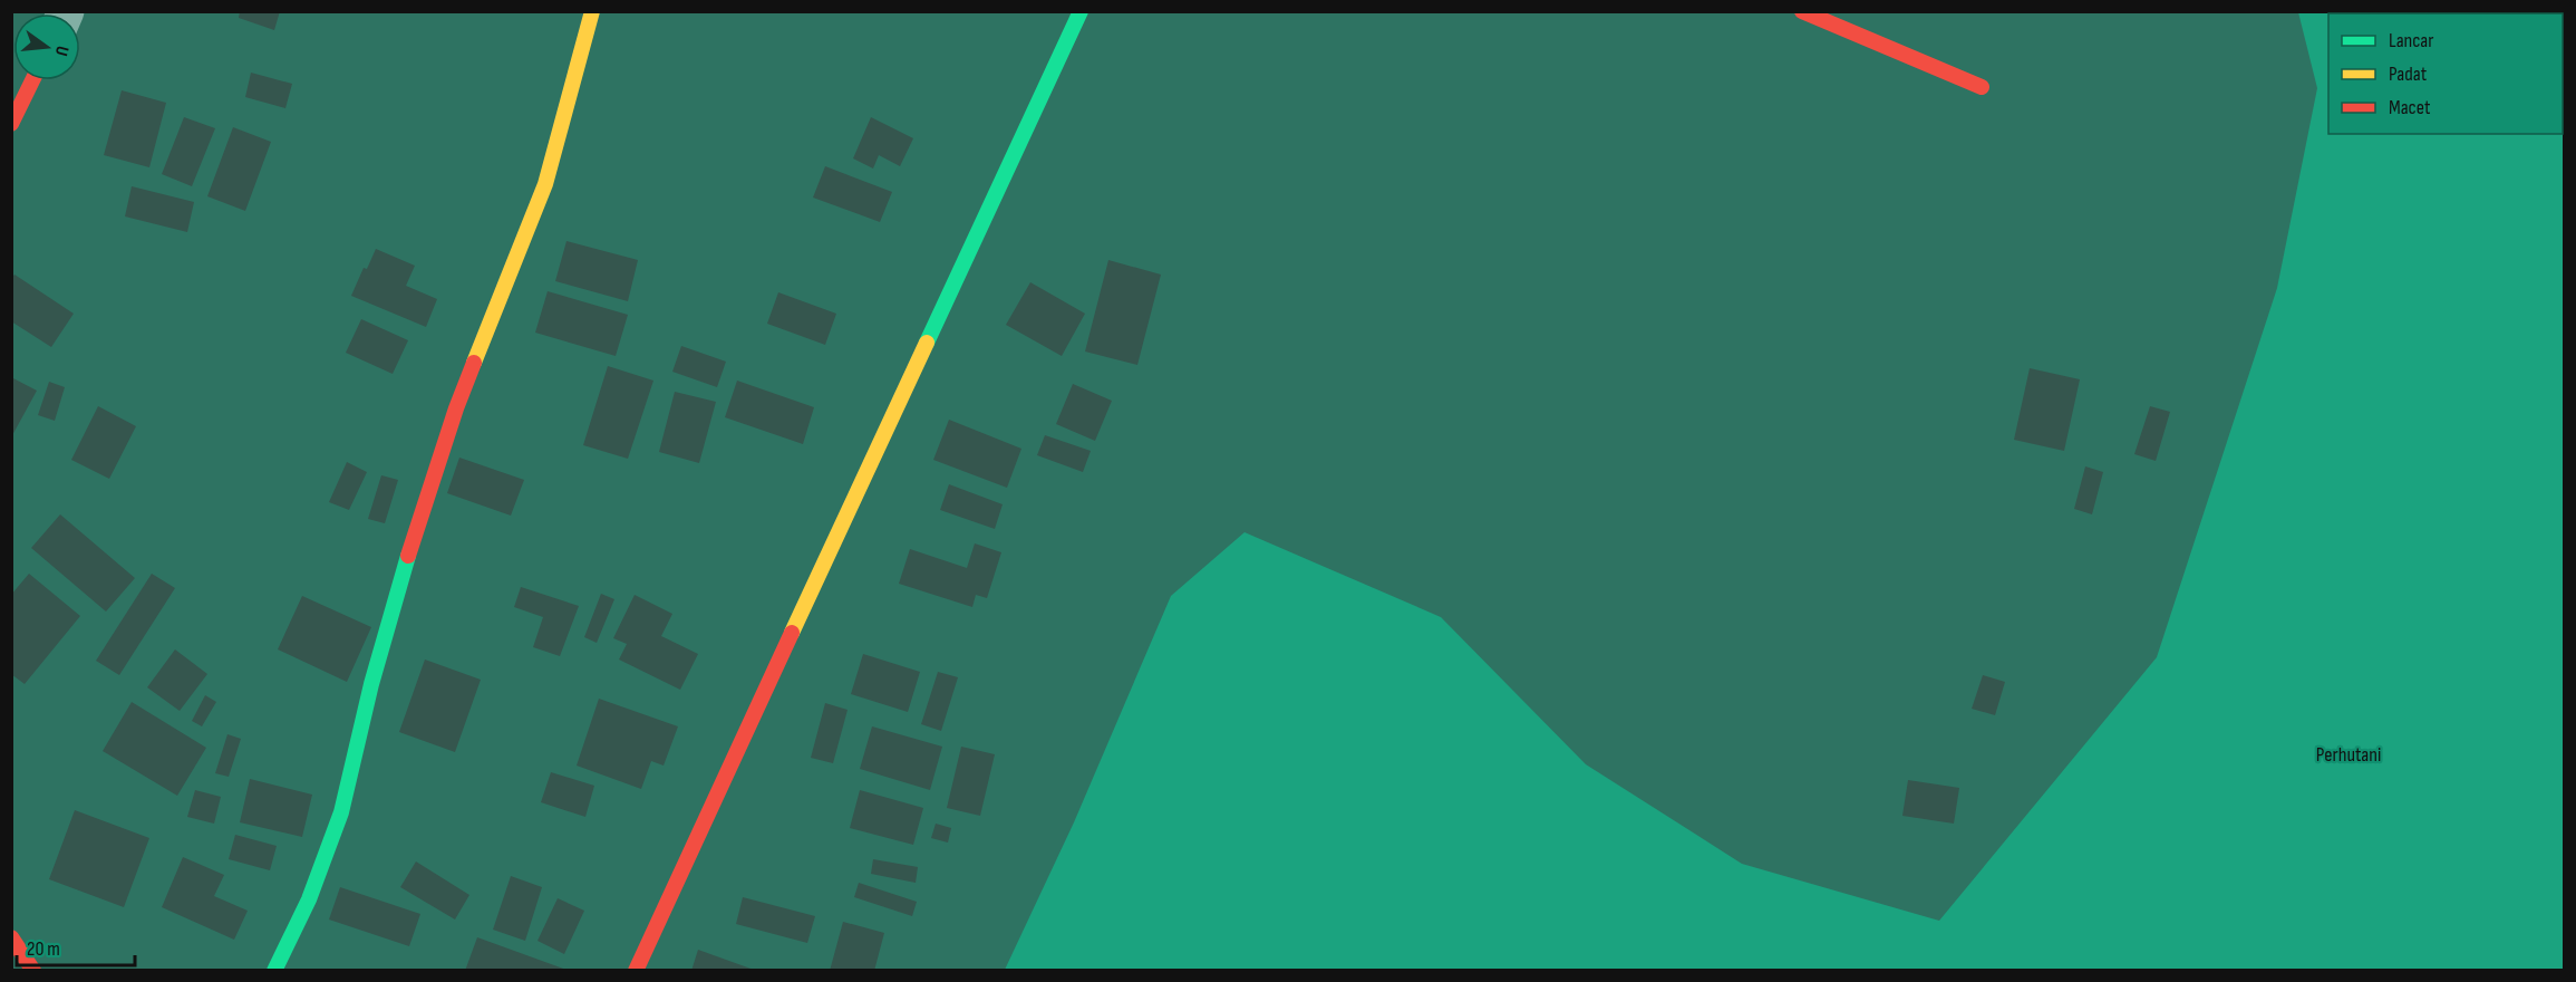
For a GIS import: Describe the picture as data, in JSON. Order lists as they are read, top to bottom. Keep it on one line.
{"parks":["Perhutani"],"legend":["Lancar","Padat","Macet"],"scale_bar":"20 m","north":"right"}
